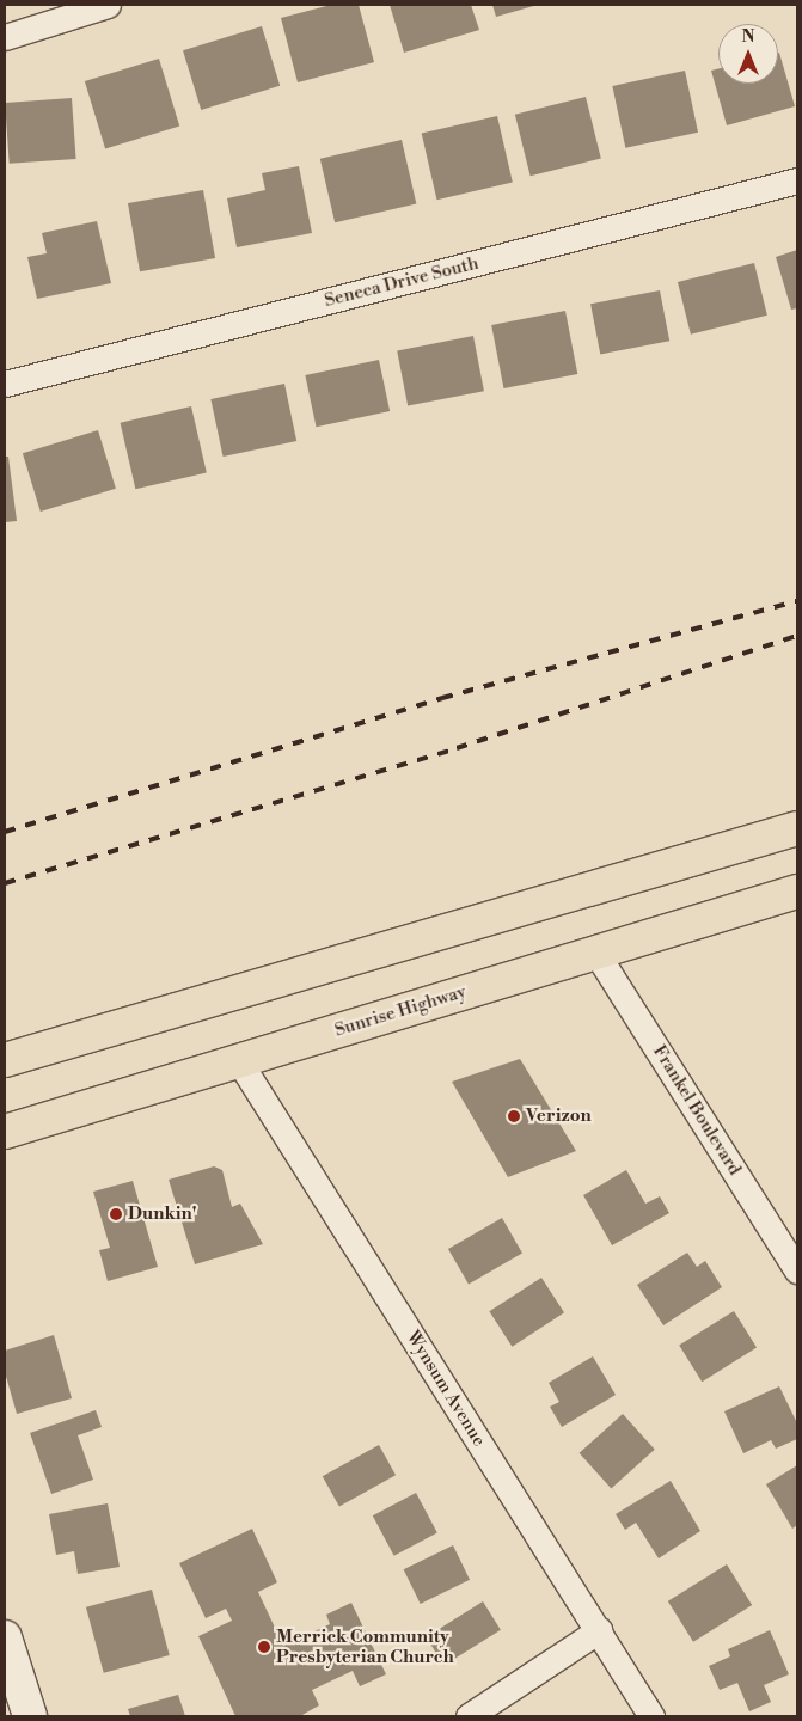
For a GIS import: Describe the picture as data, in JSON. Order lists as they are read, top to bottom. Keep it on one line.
{"streets":{"highway":["Sunrise Highway"],"street":["Seneca Drive South","Frankel Boulevard","Wynsum Avenue"]},"crossings":[["Sunrise Highway","Frankel Boulevard"],["Sunrise Highway","Wynsum Avenue"]],"places":["Verizon","Dunkin'","Merrick Community Presbyterian Church"],"north":"top"}
